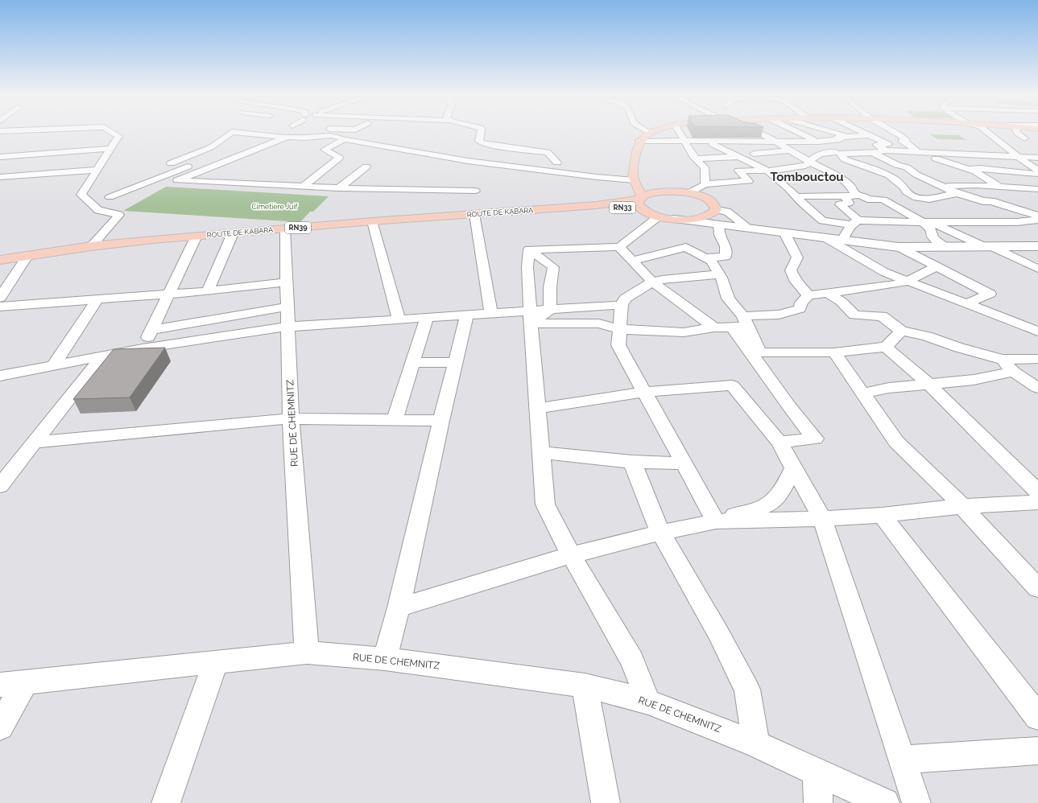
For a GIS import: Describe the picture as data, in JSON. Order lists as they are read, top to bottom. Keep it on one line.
{"streets":{"main road":["RN33","ROUTE DE KABARA","RN39"],"street":["RUE DE CHEMNITZ"]},"crossings":[["RN33","ROUTE DE KABARA"],["ROUTE DE KABARA","RUE DE CHEMNITZ"]],"districts":["Tombouctou"],"parks":["Cimetière Juif"]}
